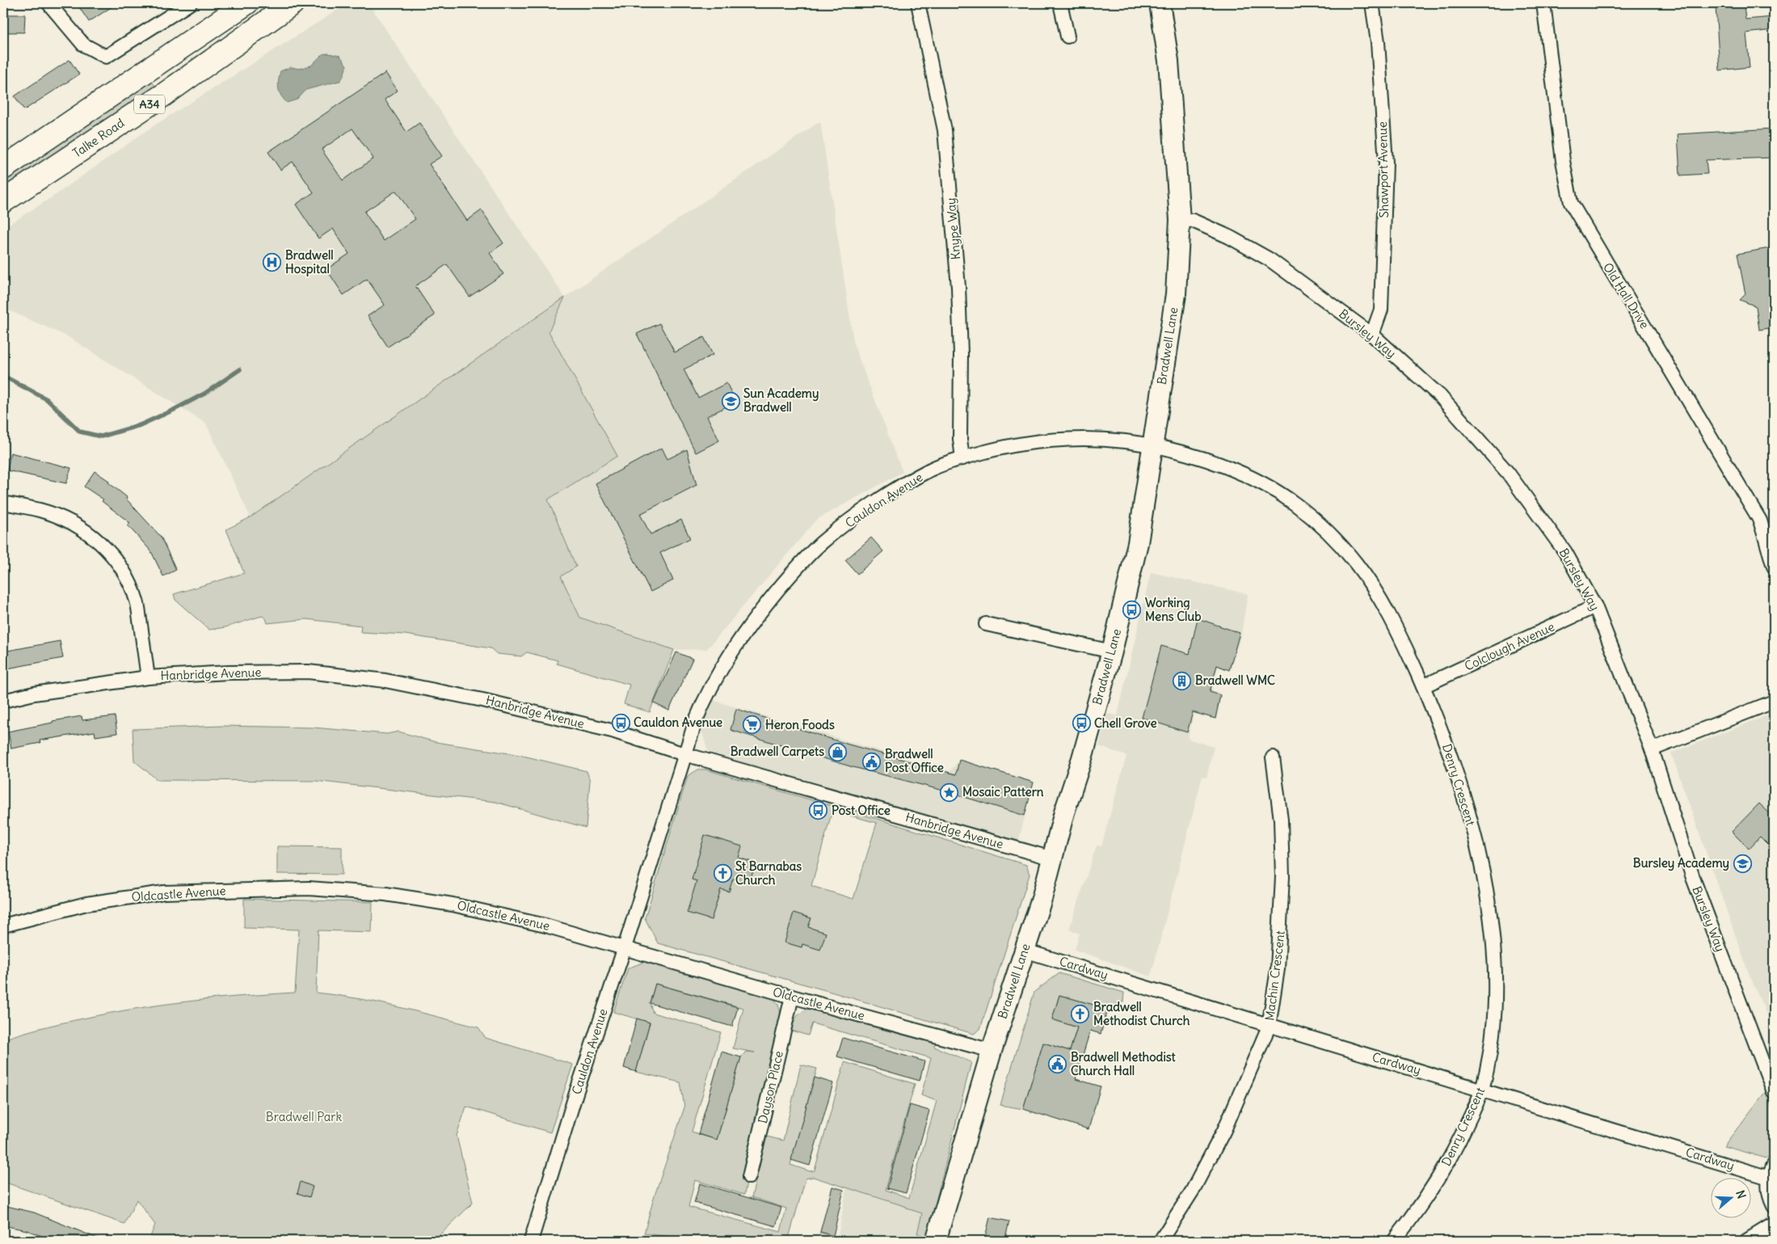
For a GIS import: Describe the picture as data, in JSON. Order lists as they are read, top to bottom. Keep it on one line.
{"streets":{"highway":["A34","Talke Road"],"street":["Shawport Avenue","Knype Way","Old Hall Drive","Bursley Way","Bradwell Lane","Cauldon Avenue","Colclough Avenue","Hanbridge Avenue","Denry Crescent","Oldcastle Avenue","Cardway","Machin Crescent","Dayson Place"]},"crossings":[["Shawport Avenue","Bursley Way"],["Knype Way","Cauldon Avenue"],["Bursley Way","Bradwell Lane"],["Bursley Way","Colclough Avenue"],["Bradwell Lane","Cauldon Avenue"],["Bradwell Lane","Hanbridge Avenue"],["Bradwell Lane","Denry Crescent"],["Bradwell Lane","Oldcastle Avenue"],["Bradwell Lane","Cardway"],["Cauldon Avenue","Hanbridge Avenue"],["Cauldon Avenue","Denry Crescent"],["Cauldon Avenue","Oldcastle Avenue"],["Colclough Avenue","Denry Crescent"],["Denry Crescent","Cardway"],["Oldcastle Avenue","Dayson Place"],["Cardway","Machin Crescent"]],"parks":["Bradwell Park"],"places":{"hospital":["Bradwell Hospital"],"school or university":["Sun Academy Bradwell","Bursley Academy"],"bus stop":["Working Mens Club","Cauldon Avenue","Chell Grove","Post Office"],"building":["Bradwell WMC"],"supermarket":["Heron Foods"],"shop":["Bradwell Carpets"],"public building":["Bradwell Post Office","Bradwell Methodist Church Hall"],"place":["Mosaic Pattern"],"church":["St Barnabas Church","Bradwell Methodist Church"]},"north":"right"}
